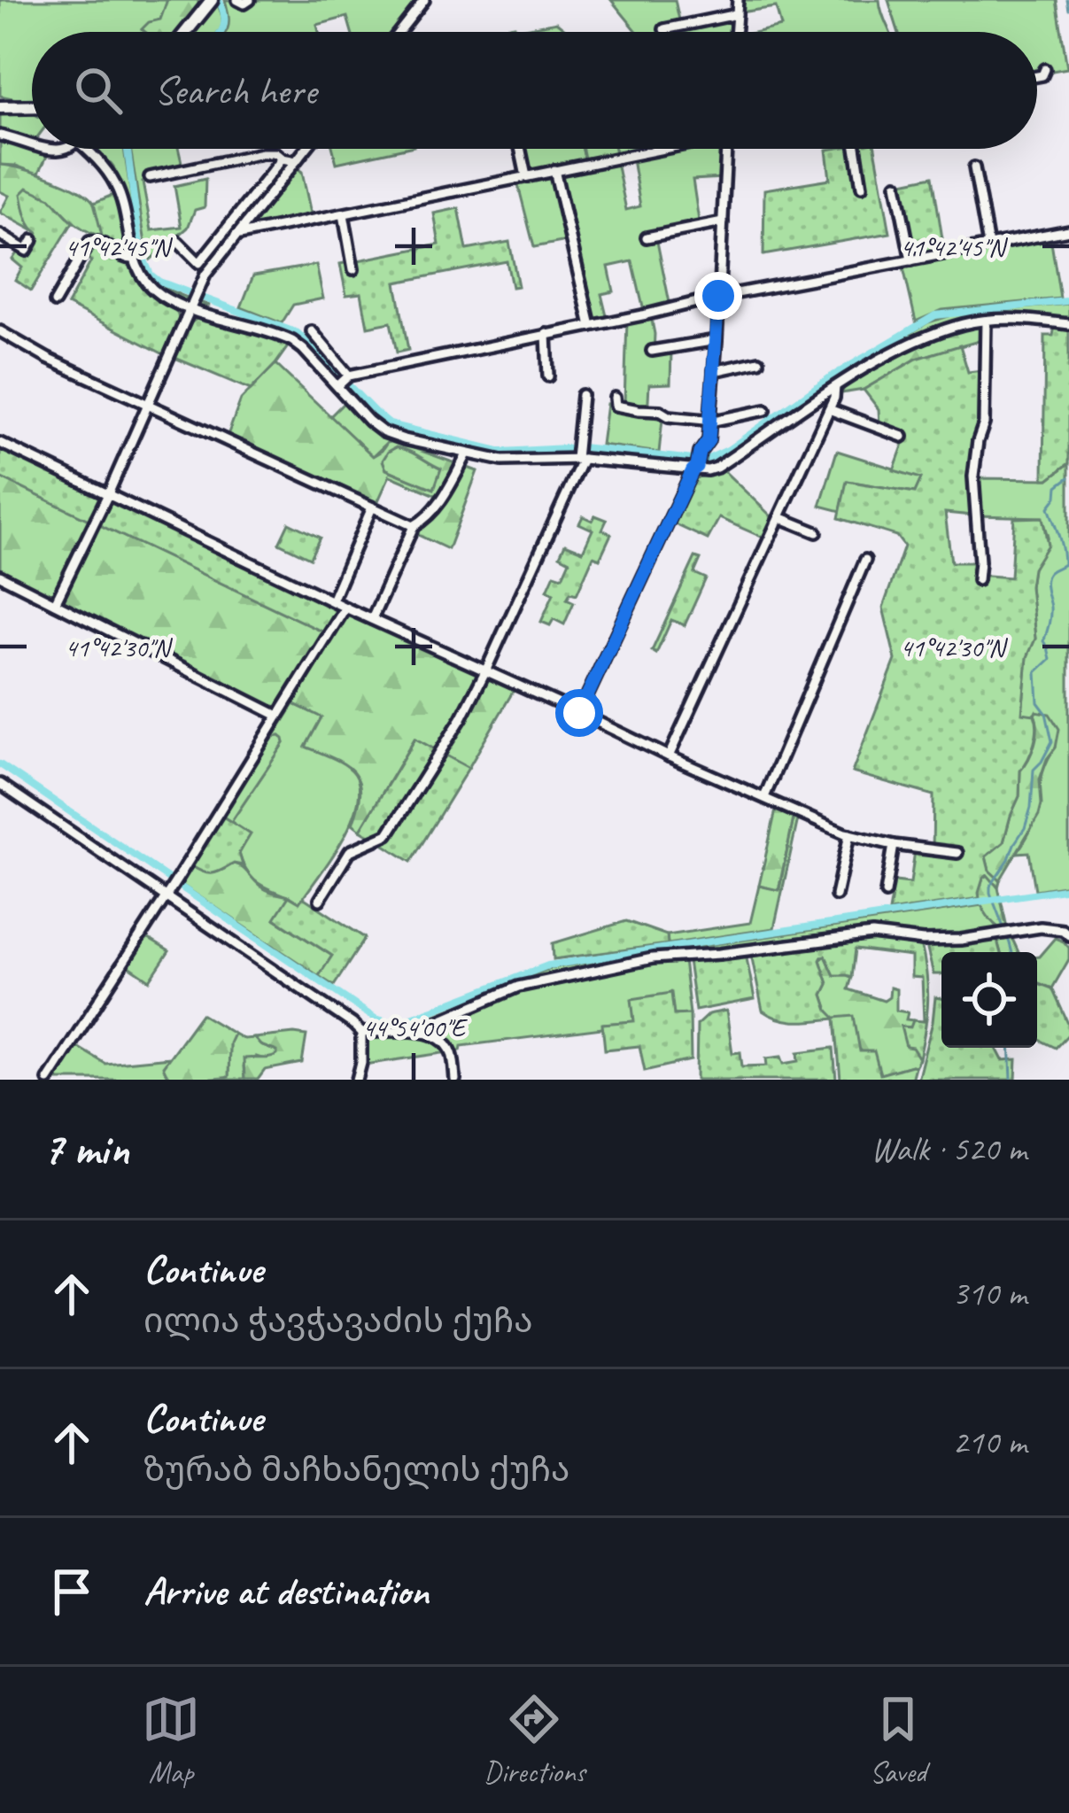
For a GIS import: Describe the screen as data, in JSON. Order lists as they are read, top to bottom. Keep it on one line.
{"page":{"search":"Search here","heading":["7 min","Walk · 520 m"],"list":[["Continue","ილია ჭავჭავაძის ქუჩა","310 m"],["Continue","ზურაბ მაჩხანელის ქუჩა","210 m"],"Arrive at destination"],"nav":["Map","Directions","Saved"]},"coordinates":["41°42'45\"N","41°42'30\"N","44°54'00\"E"]}
